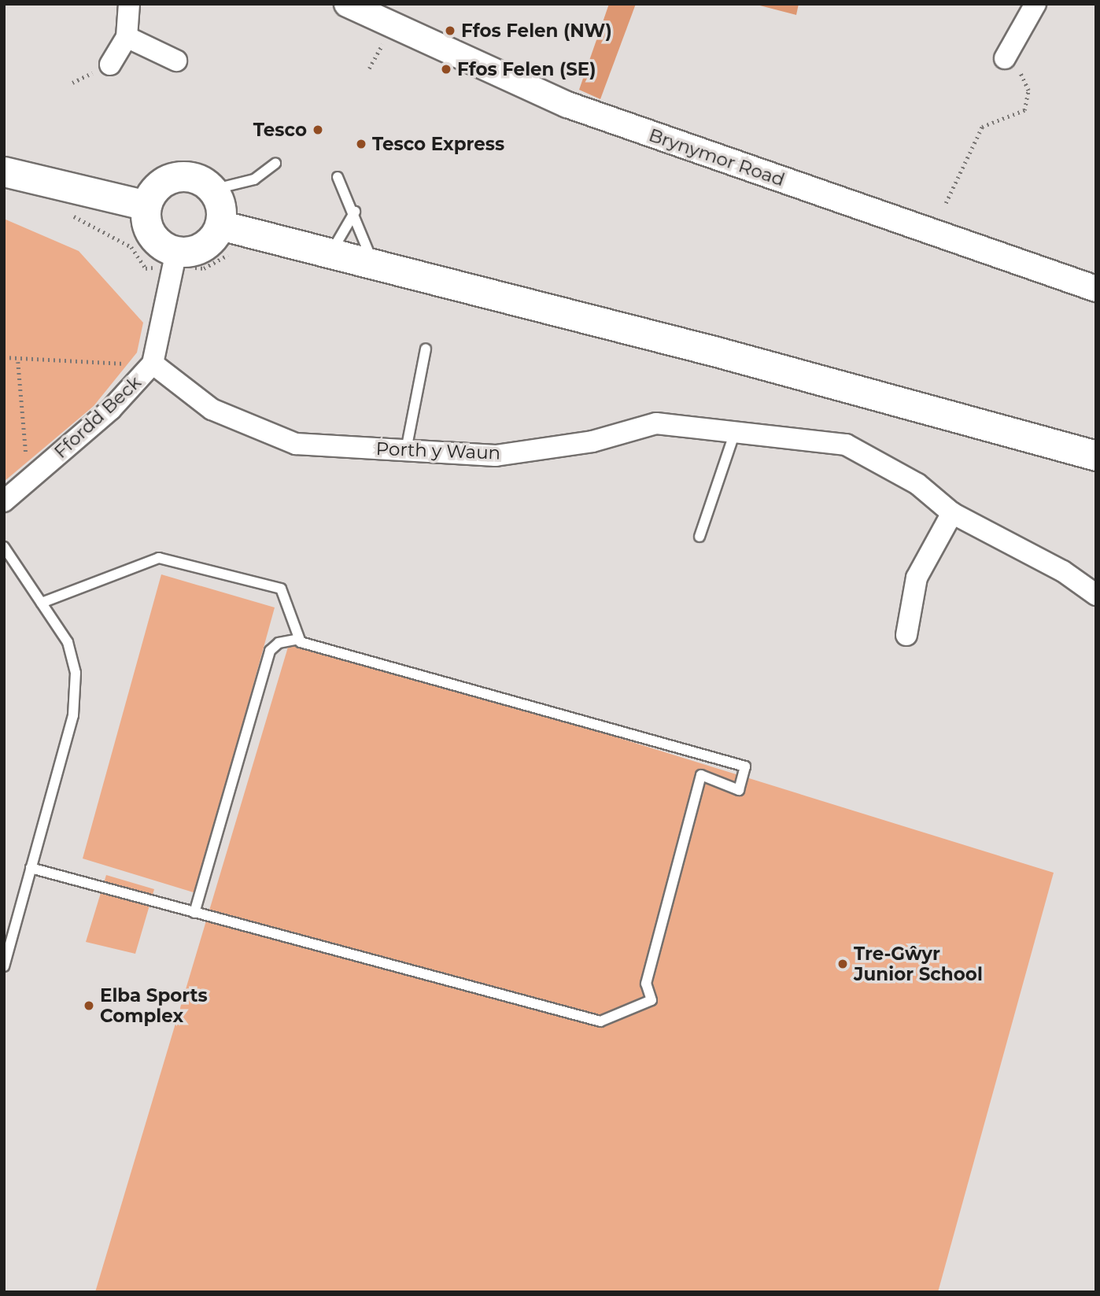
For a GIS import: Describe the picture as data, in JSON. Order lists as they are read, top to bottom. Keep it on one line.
{"streets":{"street":["Brynymor Road","Ffordd Beck","Porth y Waun"]},"crossings":[["Ffordd Beck","Porth y Waun"]],"places":["Ffos Felen (NW)","Ffos Felen (SE)","Tesco","Tesco Express","Tre-Gŵyr Junior School","Elba Sports Complex"]}
